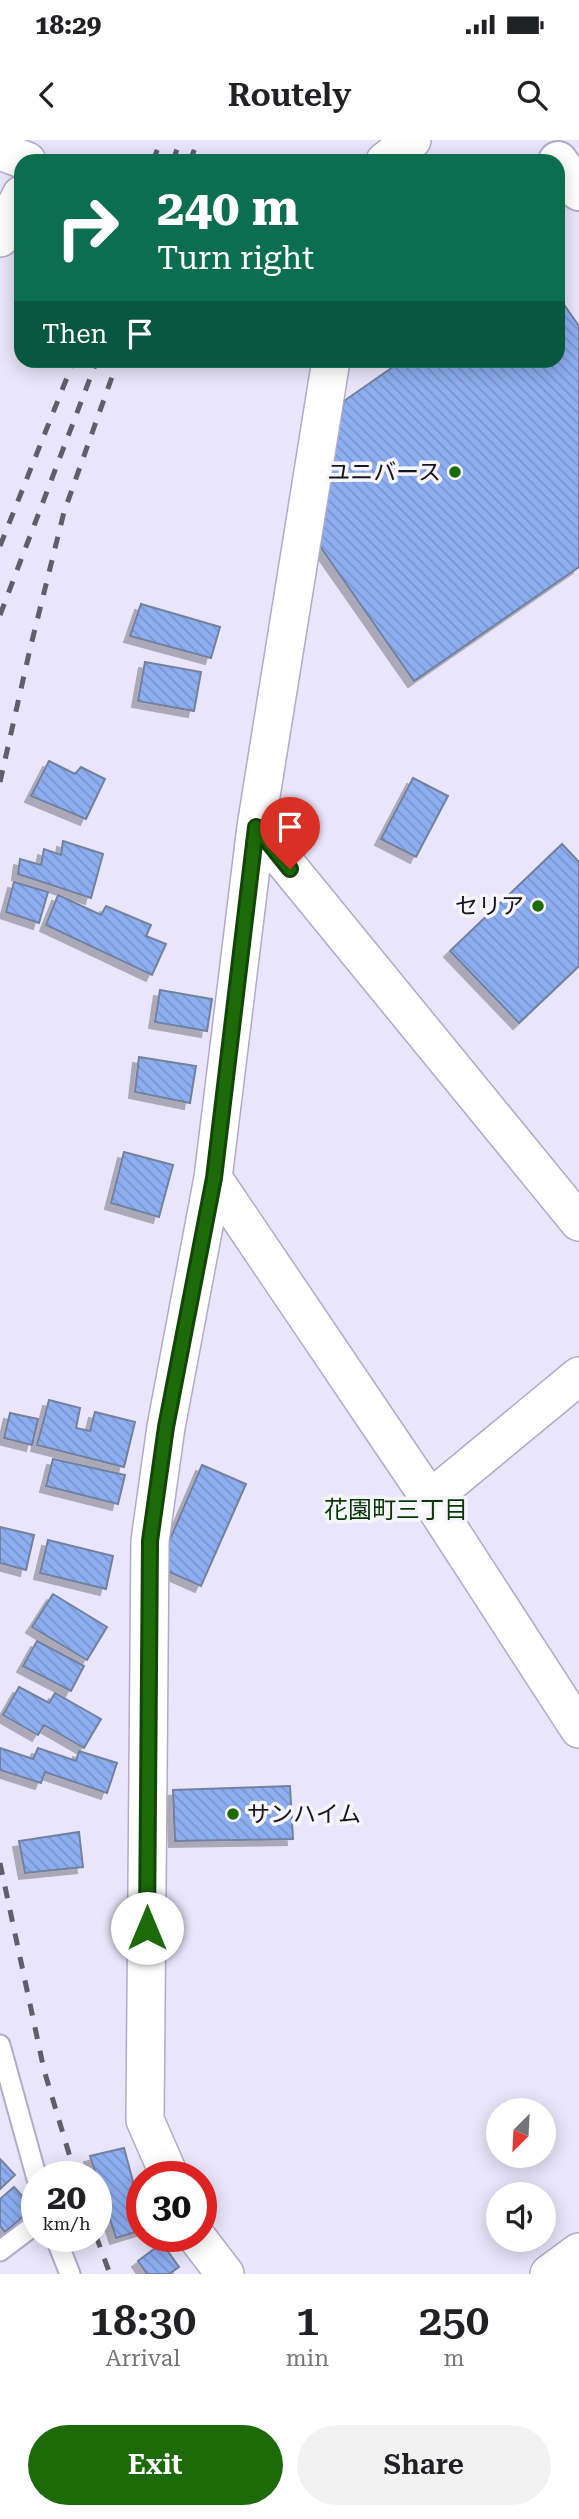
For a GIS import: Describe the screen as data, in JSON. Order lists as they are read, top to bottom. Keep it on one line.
{"districts":["花園町三丁目"],"places":["ユニバース","セリア","サンハイム"],"north":"bottom left","page":{"status":"18:29","header":"Routely","turn":["240 m","Turn right"],"then":"Then","speed":"20 km/h","limit":"30","eta":["18:30","Arrival","1","min","250","m"],"buttons":["Exit","Share"]}}
